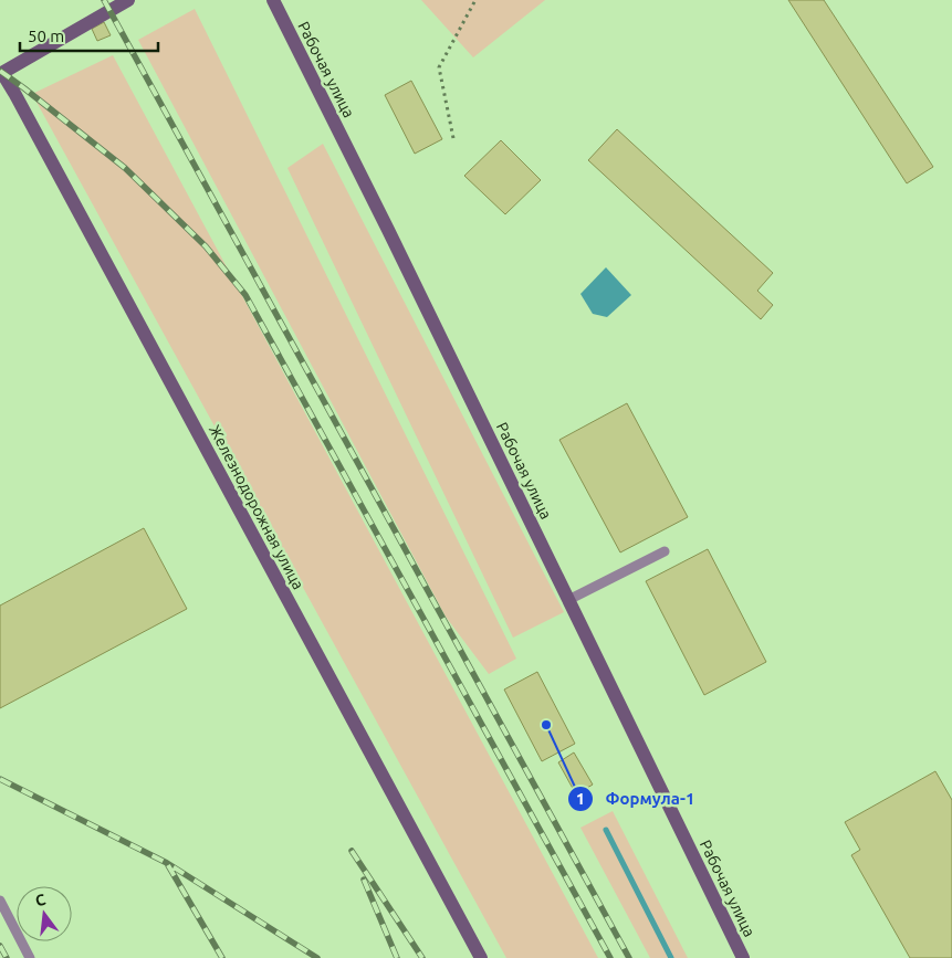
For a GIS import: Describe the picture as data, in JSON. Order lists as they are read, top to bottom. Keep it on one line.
{"streets":{"street":["Рабочая улица","Железнодорожная улица"]},"places":["Формула-1"],"scale_bar":"50 m","north":"top"}
